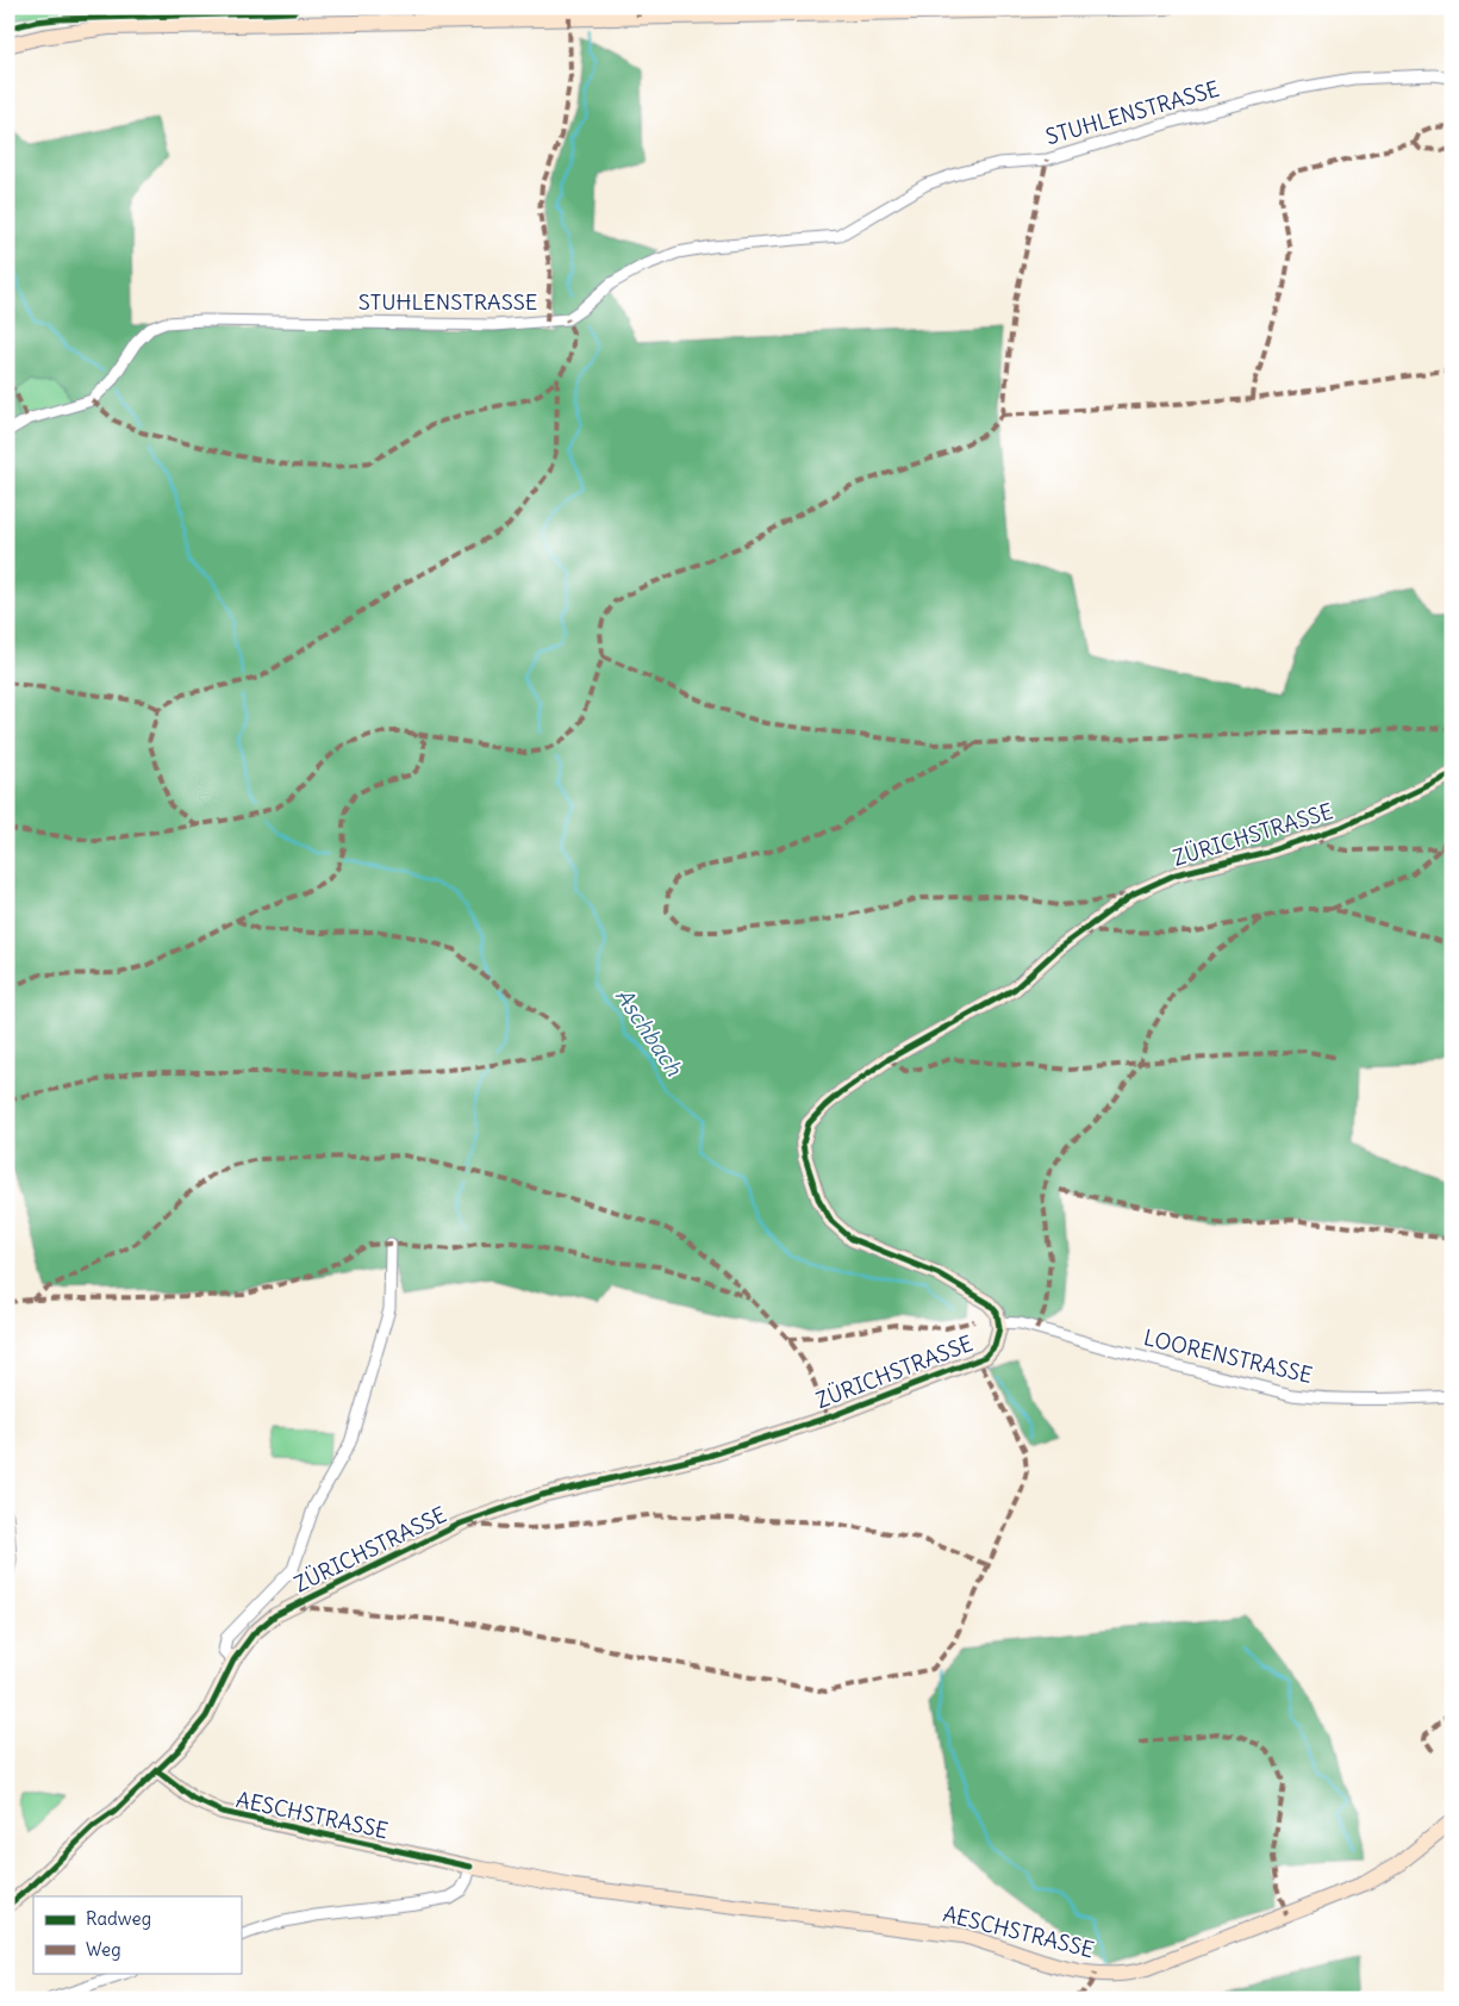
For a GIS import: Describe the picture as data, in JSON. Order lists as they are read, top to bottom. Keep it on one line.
{"streets":{"street":["STUHLENSTRASSE","ZÜRICHSTRASSE","LOORENSTRASSE","AESCHSTRASSE"]},"crossings":[["ZÜRICHSTRASSE","LOORENSTRASSE"],["ZÜRICHSTRASSE","AESCHSTRASSE"]],"water":["Aschbach"],"legend":["Radweg","Weg"]}
